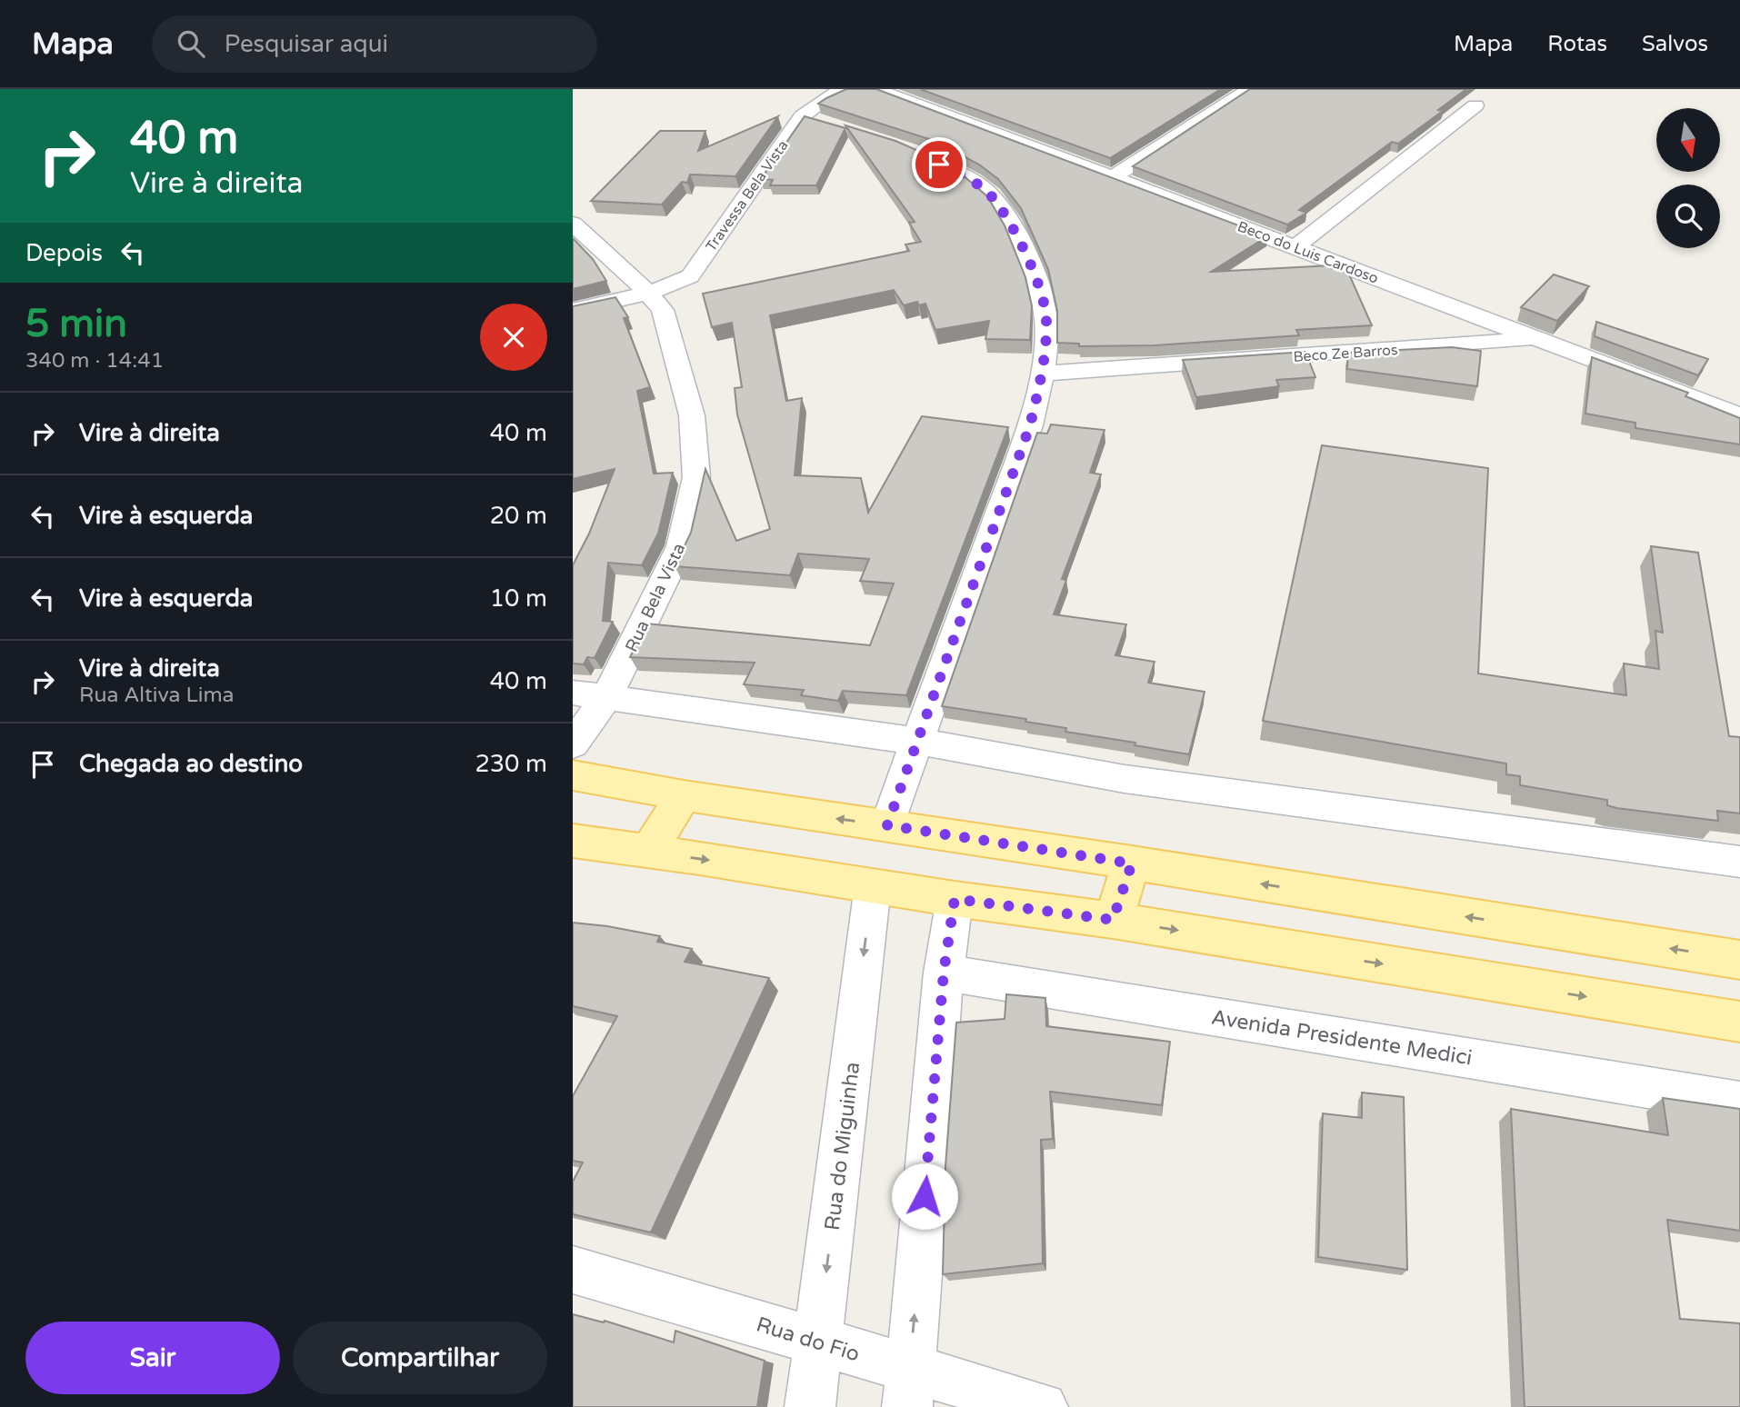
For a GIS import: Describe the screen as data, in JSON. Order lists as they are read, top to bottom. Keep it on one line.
{"streets":{"street":["Travessa Bela Vista","Beco do Luis Cardoso","Beco Ze Barros","Rua Bela Vista","Avenida Presidente Medici","Rua do Miguinha","Rua do Fio"]},"crossings":[["Travessa Bela Vista","Rua Bela Vista"],["Beco do Luis Cardoso","Beco Ze Barros"],["Rua do Miguinha","Rua do Fio"]],"north":"bottom","page":{"header":"Mapa","search":"Pesquisar aqui","nav":["Mapa","Rotas","Salvos"],"turn":["40 m","Vire à direita"],"then":"Depois","heading":["5 min","340 m · 14:41"],"list":[{"name":"Vire à direita","value":"40 m"},{"name":"Vire à esquerda","value":"20 m"},{"name":"Vire à esquerda","value":"10 m"},{"name":"Vire à direita","note":"Rua Altiva Lima","value":"40 m"},{"name":"Chegada ao destino","value":"230 m"}],"buttons":["Sair","Compartilhar"]}}
